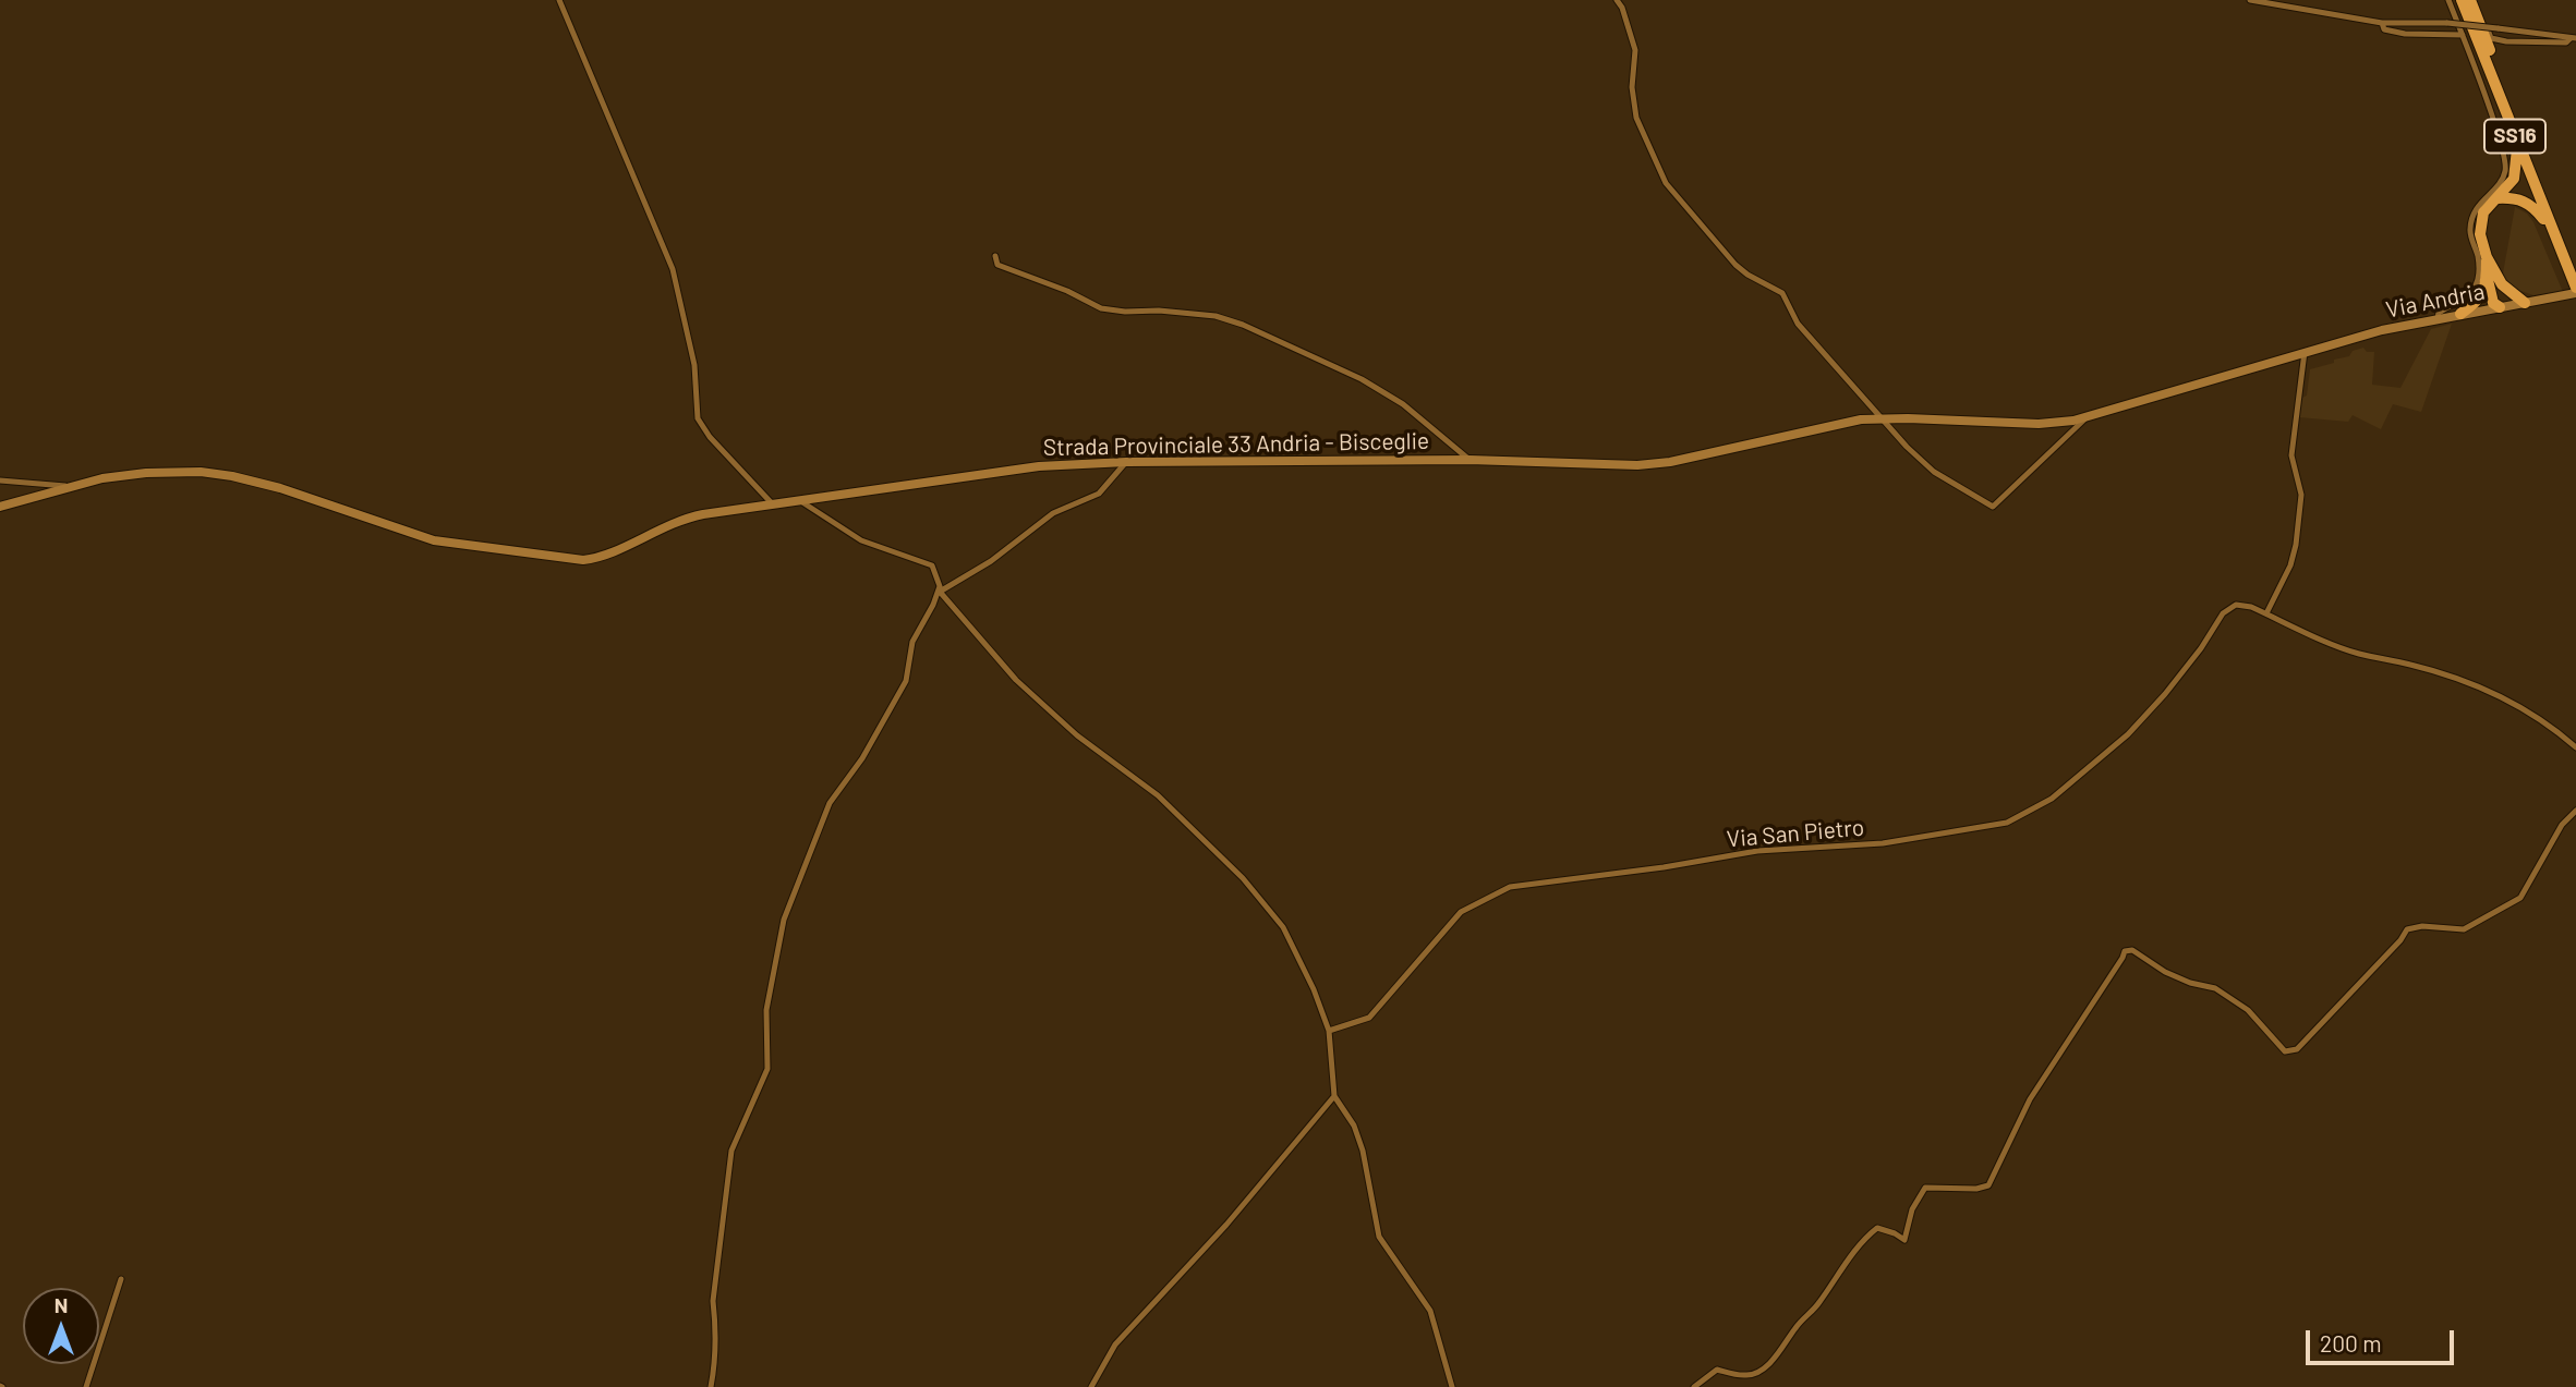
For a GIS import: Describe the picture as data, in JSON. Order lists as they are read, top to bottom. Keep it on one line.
{"streets":{"highway":["SS16"],"main road":["Via Andria","Strada Provinciale 33 Andria - Bisceglie"],"street":["Via San Pietro"]},"crossings":[["SS16","Via Andria"],["Via Andria","Strada Provinciale 33 Andria - Bisceglie"]],"scale_bar":"200 m","north":"top"}
